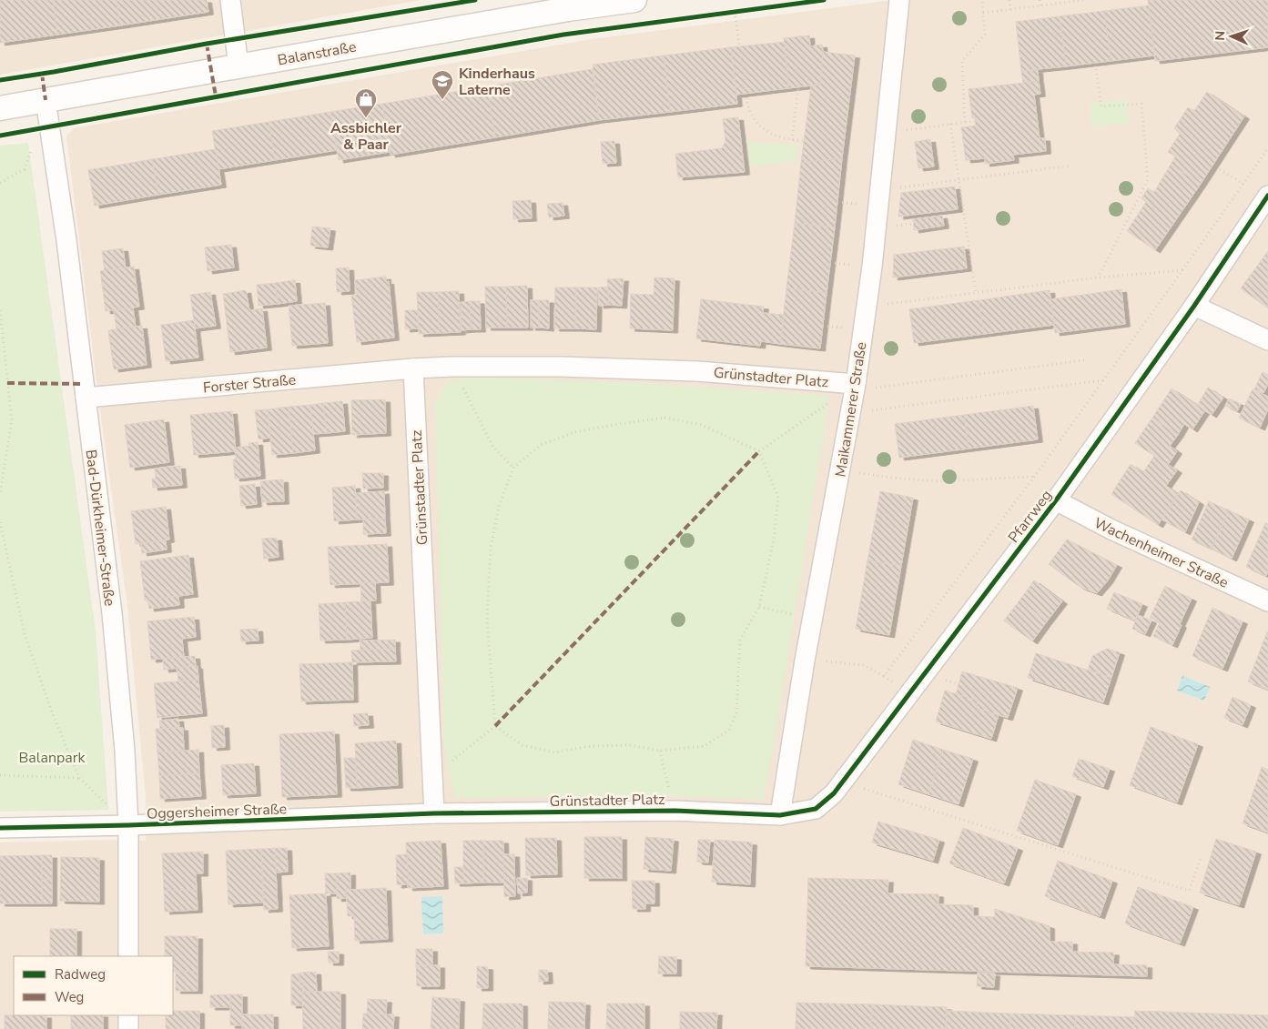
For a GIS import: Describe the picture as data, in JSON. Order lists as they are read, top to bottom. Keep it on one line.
{"streets":{"street":["Balanstraße","Grünstadter Platz","Forster Straße","Maikammerer Straße","Pfarrweg","Bad-Dürkheimer-Straße","Wachenheimer Straße","Oggersheimer Straße"]},"crossings":[["Balanstraße","Bad-Dürkheimer-Straße"],["Grünstadter Platz","Forster Straße"],["Grünstadter Platz","Maikammerer Straße"],["Grünstadter Platz","Pfarrweg"],["Grünstadter Platz","Oggersheimer Straße"],["Forster Straße","Bad-Dürkheimer-Straße"],["Maikammerer Straße","Pfarrweg"],["Pfarrweg","Wachenheimer Straße"],["Bad-Dürkheimer-Straße","Oggersheimer Straße"]],"parks":["Balanpark"],"places":{"school or university":["Kinderhaus Laterne"],"shop":["Assbichler & Paar"]},"legend":["Radweg","Weg"],"north":"left"}
